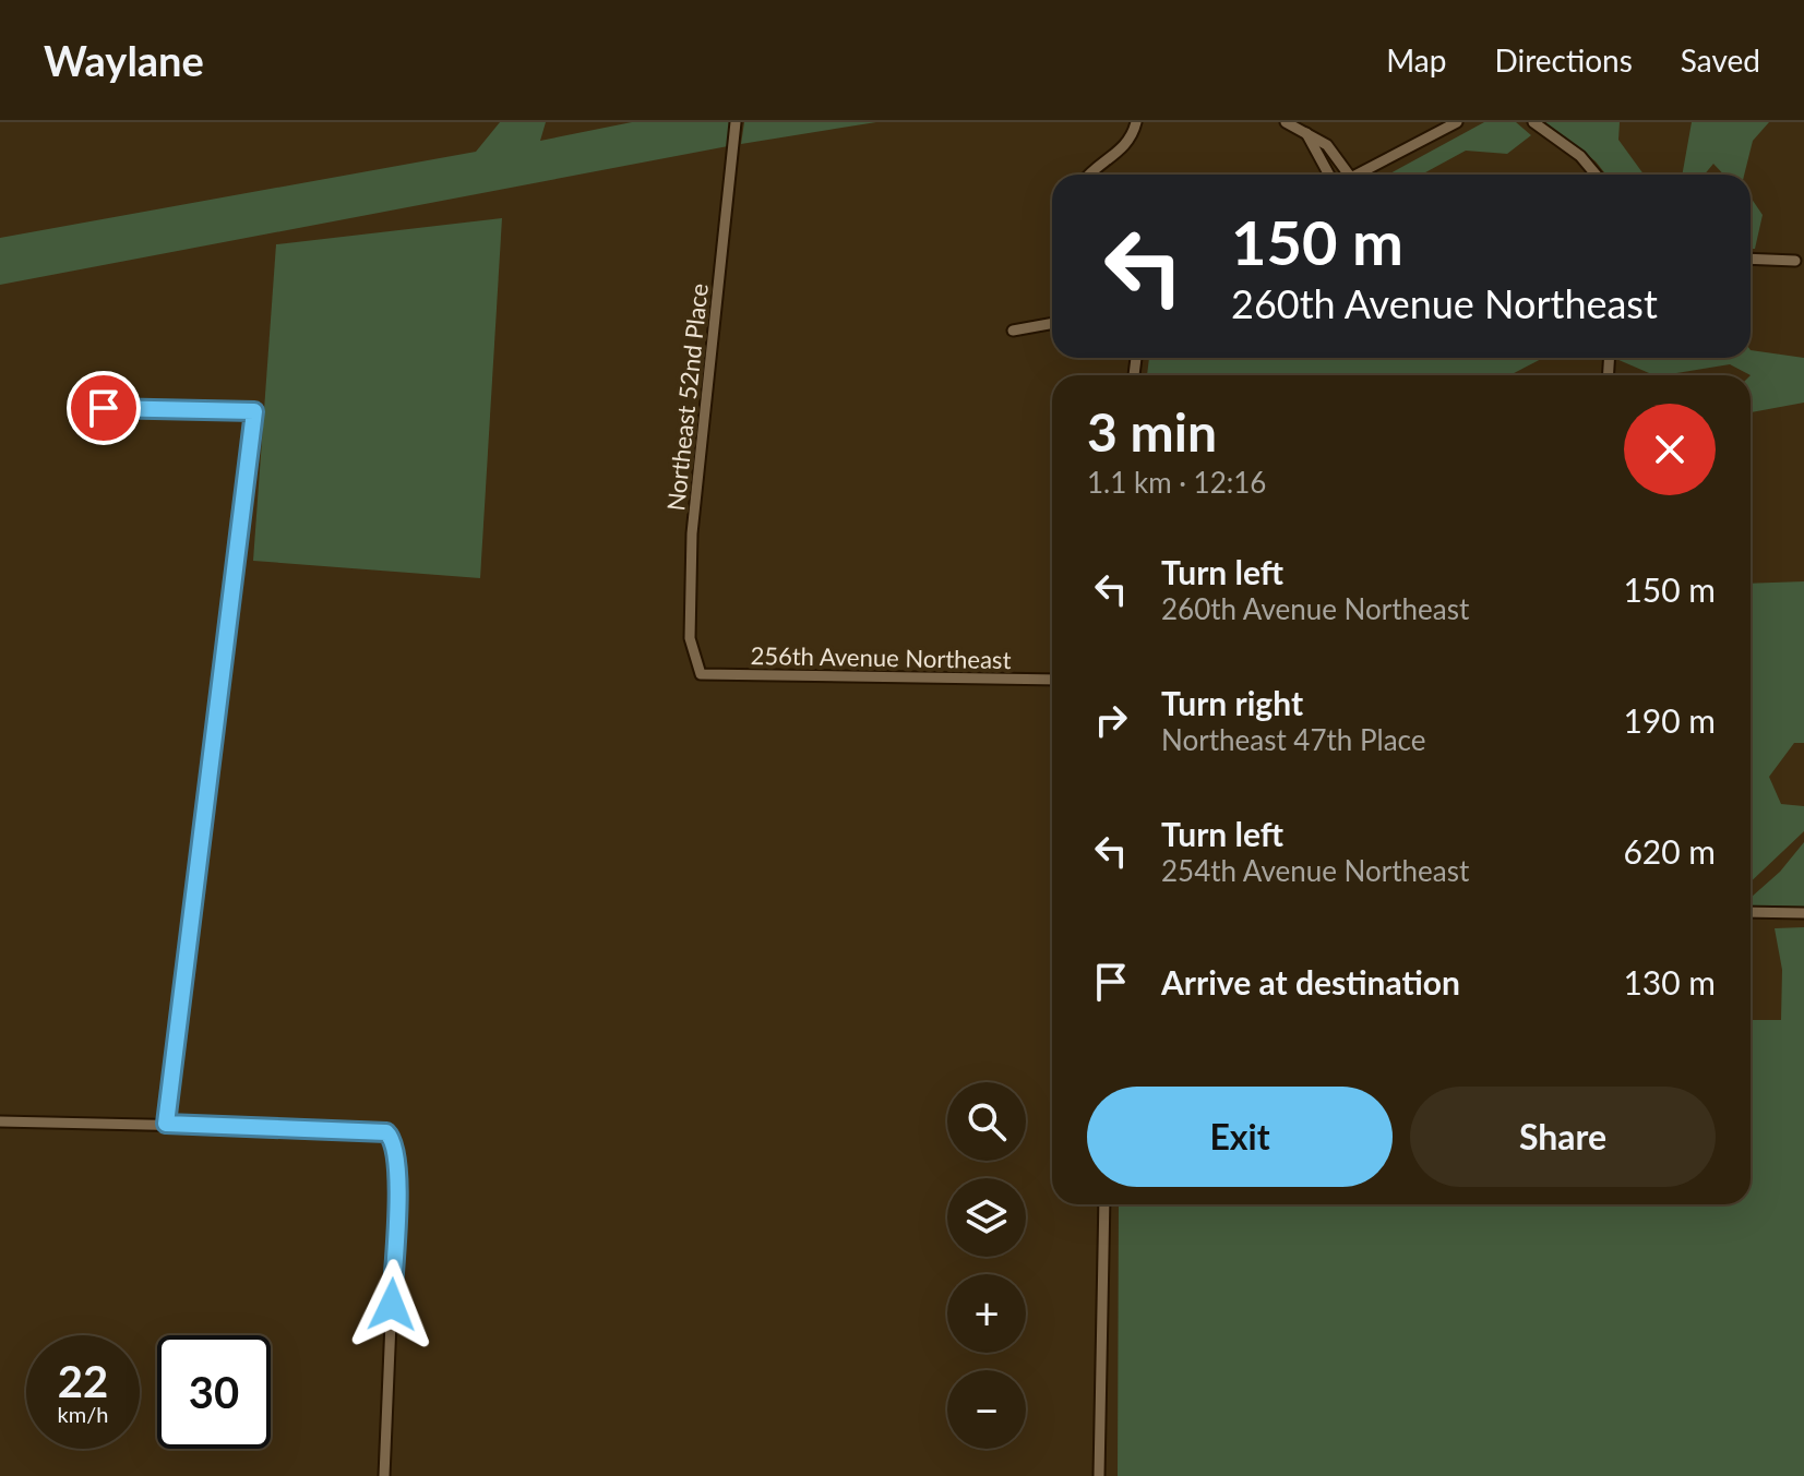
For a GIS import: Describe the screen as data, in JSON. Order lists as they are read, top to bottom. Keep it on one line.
{"streets":{"street":["Northeast 52nd Place","256th Avenue Northeast"]},"crossings":[["Northeast 52nd Place","256th Avenue Northeast"]],"page":{"header":"Waylane","nav":["Map","Directions","Saved"],"turn":["150 m","260th Avenue Northeast"],"heading":["3 min","1.1 km · 12:16"],"list":[{"name":"Turn left","note":"260th Avenue Northeast","value":"150 m"},{"name":"Turn right","note":"Northeast 47th Place","value":"190 m"},{"name":"Turn left","note":"254th Avenue Northeast","value":"620 m"},{"name":"Arrive at destination","value":"130 m"}],"buttons":["Exit","Share"],"map_buttons":["+","−"],"speed":"22 km/h","limit":"30"}}
